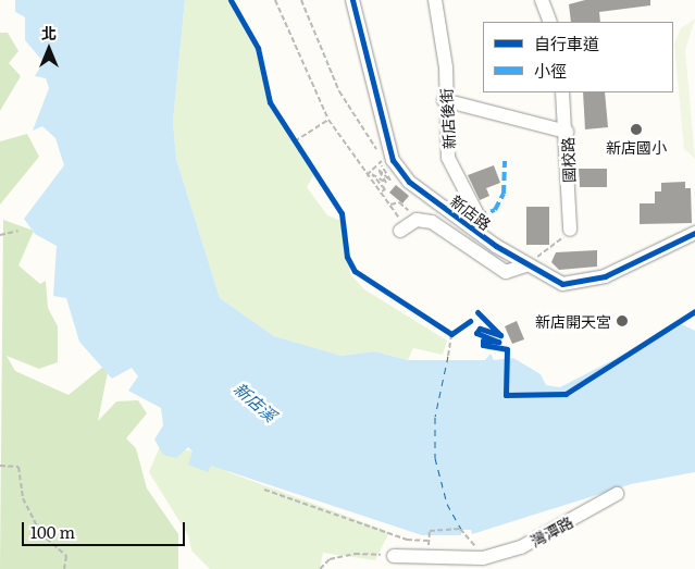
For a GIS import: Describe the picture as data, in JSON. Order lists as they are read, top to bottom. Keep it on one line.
{"streets":{"street":["新店後街","國校路","新店路","灣潭路"]},"crossings":[["新店後街","新店路"]],"water":["新店溪"],"places":["新店國小","新店開天宮"],"legend":["自行車道","小徑"],"scale_bar":"100 m","north":"top"}
